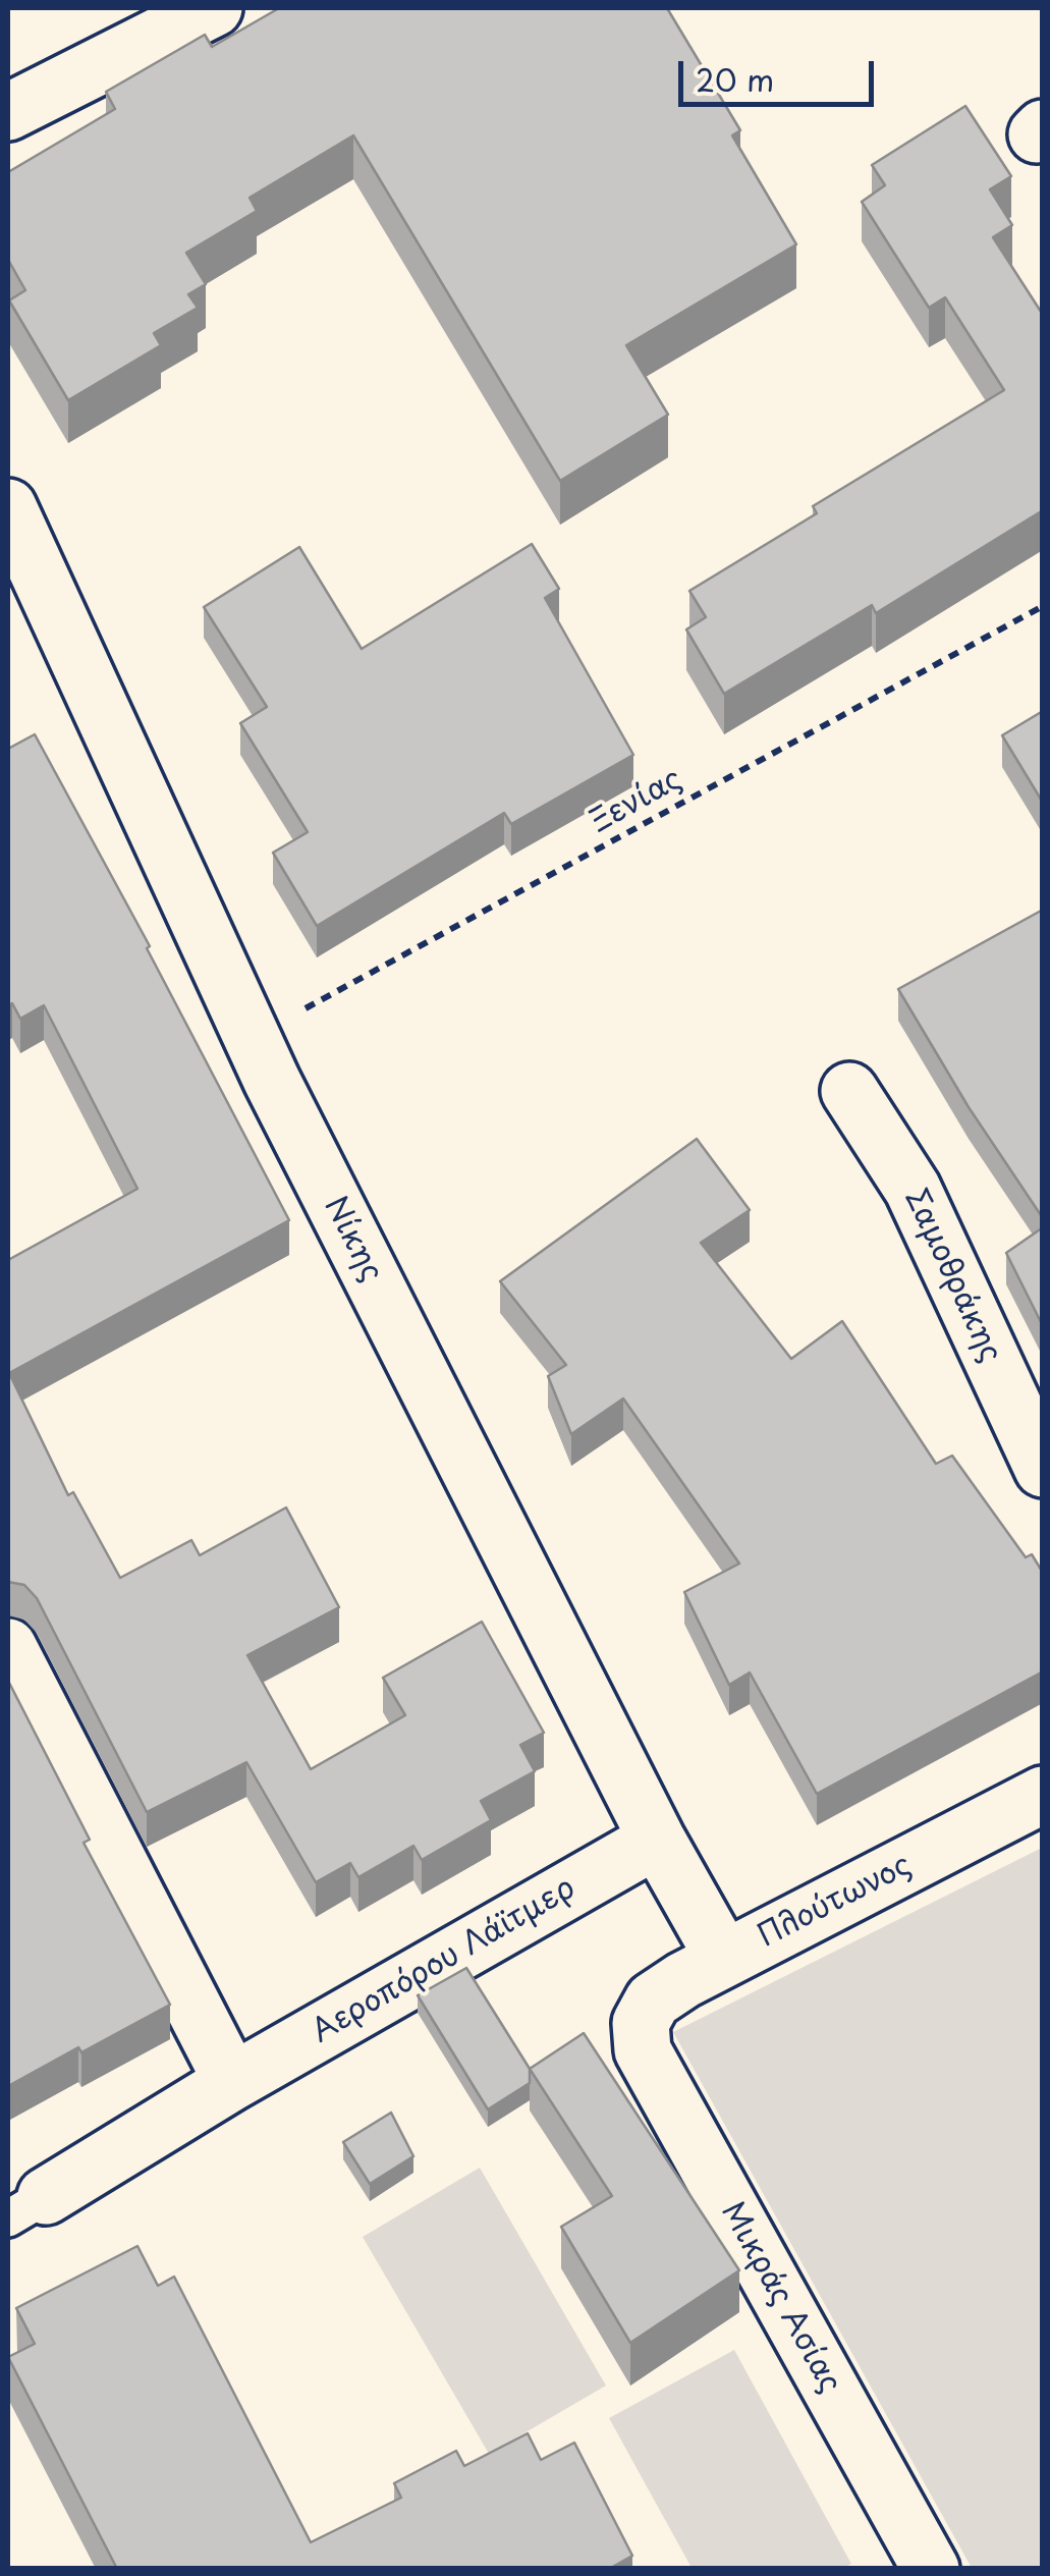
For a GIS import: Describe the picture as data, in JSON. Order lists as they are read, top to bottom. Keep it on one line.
{"streets":{"street":["Νίκης","Σαμοθράκης","Πλούτωνος","Αεροπόρου Λάϊτμερ","Μικράς Ασίας"],"path":["Ξενίας"]},"crossings":[["Ξενίας","Νίκης"],["Νίκης","Πλούτωνος"],["Νίκης","Αεροπόρου Λάϊτμερ"],["Πλούτωνος","Μικράς Ασίας"]],"scale_bar":"20 m"}
